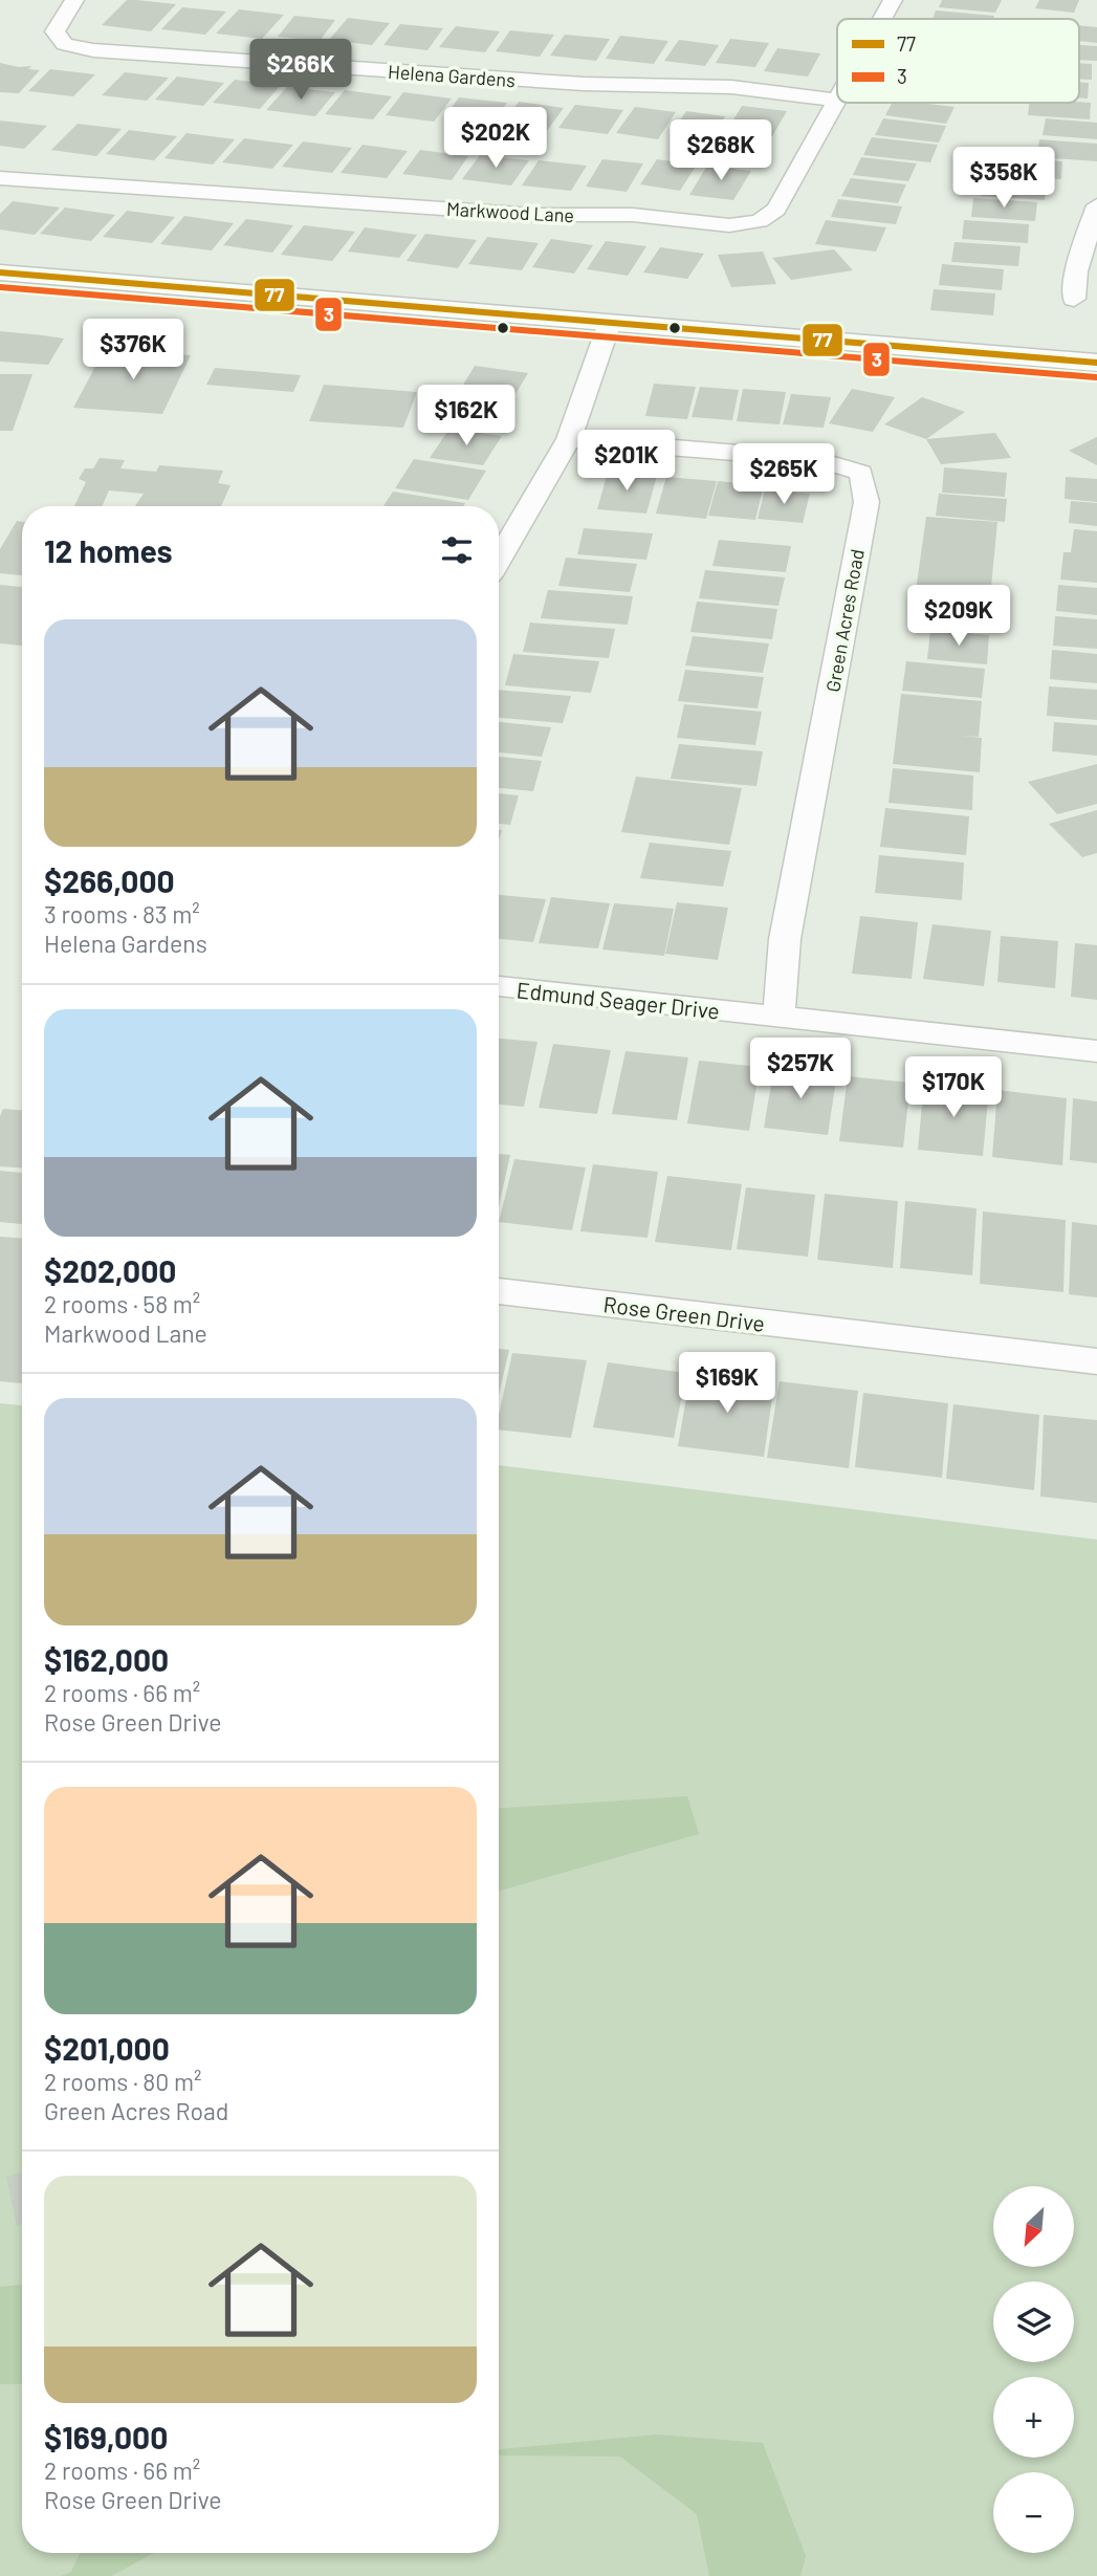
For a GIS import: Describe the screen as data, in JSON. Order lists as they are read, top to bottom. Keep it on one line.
{"streets":{"street":["Helena Gardens","Markwood Lane","Green Acres Road","Edmund Seager Drive","Rose Green Drive"]},"crossings":[["Green Acres Road","Edmund Seager Drive"]],"lines":["transit line 77","transit line 3"],"legend":["77","3"],"north":"bottom left","page":{"price":["$266K","$202K","$268K","$358K","$376K","$162K","$201K","$265K","$209K","$257K","$170K","$169K"],"heading":"12 homes","list":[{"name":"$266,000","note":"3 rooms · 83 m² · Helena Gardens"},{"name":"$202,000","note":"2 rooms · 58 m² · Markwood Lane"},{"name":"$162,000","note":"2 rooms · 66 m² · Rose Green Drive"},{"name":"$201,000","note":"2 rooms · 80 m² · Green Acres Road"},{"name":"$169,000","note":"2 rooms · 66 m² · Rose Green Drive"}],"map_buttons":["+","−"]}}
